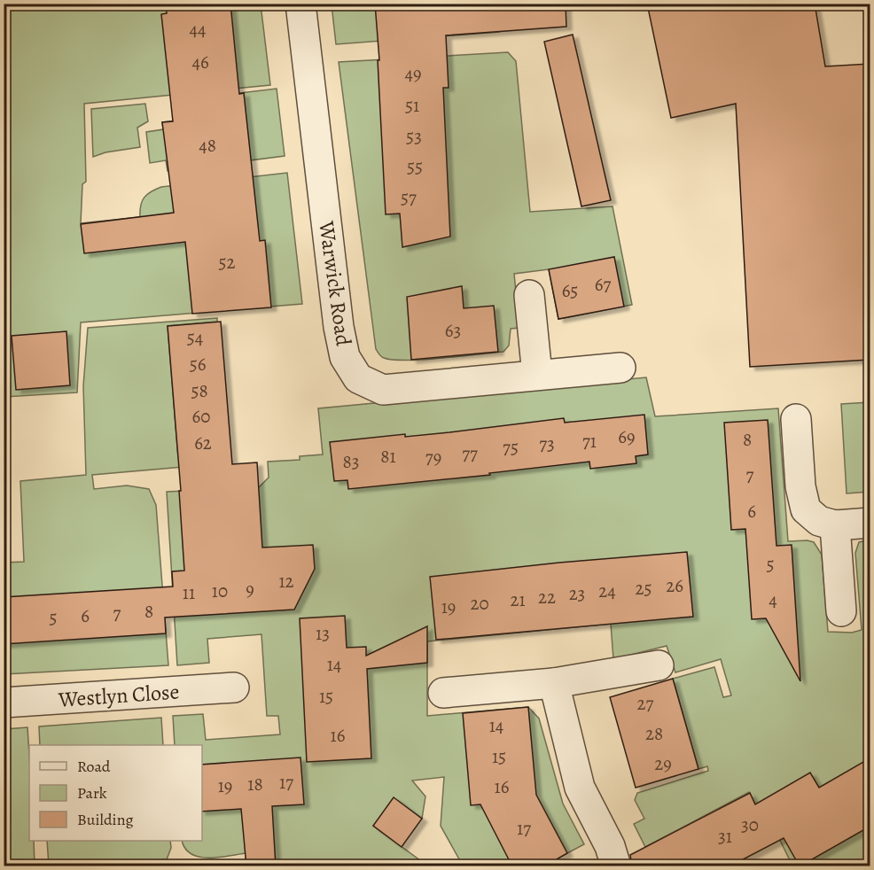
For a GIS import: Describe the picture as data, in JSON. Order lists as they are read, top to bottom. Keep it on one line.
{"streets":{"street":["Warwick Road","Westlyn Close"]},"house_numbers":["44","46","49","51","53","48","55","57","52","67","65","63","54","56","58","60","69","8","71","62","73","75","77","81","79","83","7","6","5","12","26","25","9","10","24","11","23","22","21","4","20","19","8","7","6","5","13","14","15","27","14","28","16","15","29","17","18","19","16","30","17","31"],"legend":["Road","Park","Building"]}
